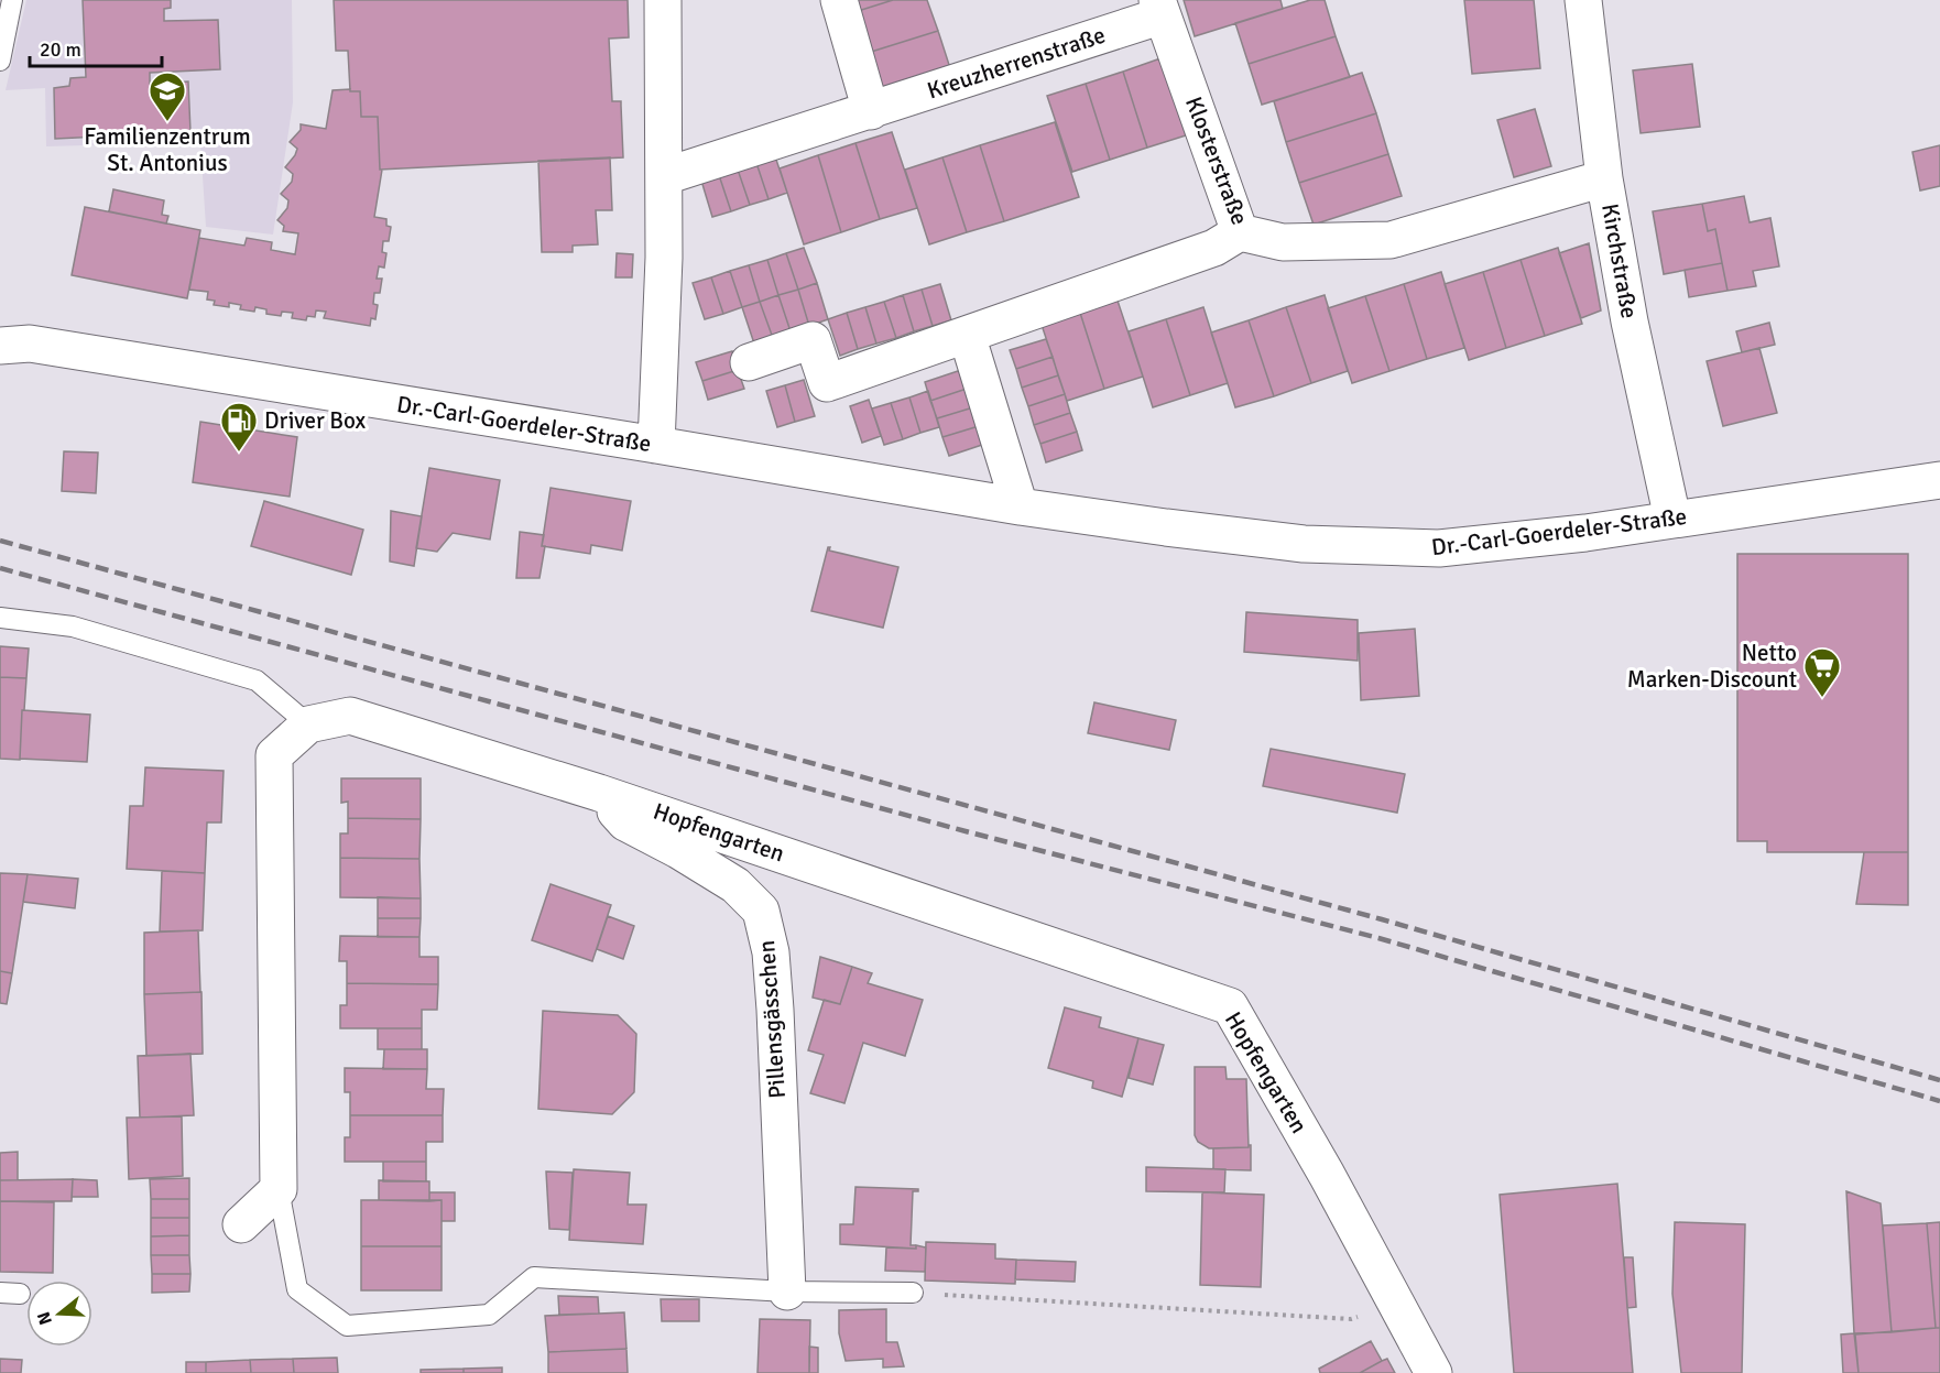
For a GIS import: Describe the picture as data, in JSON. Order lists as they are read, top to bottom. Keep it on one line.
{"streets":{"street":["Kreuzherrenstraße","Klosterstraße","Kirchstraße","Dr.-Carl-Goerdeler-Straße","Hopfengarten","Pillensgässchen"]},"crossings":[["Kreuzherrenstraße","Klosterstraße"],["Klosterstraße","Kirchstraße"],["Kirchstraße","Dr.-Carl-Goerdeler-Straße"],["Hopfengarten","Pillensgässchen"]],"places":{"school or university":["Familienzentrum St. Antonius"],"fuel station":["Driver Box"],"supermarket":["Netto Marken-Discount"]},"scale_bar":"20 m","north":"left"}
